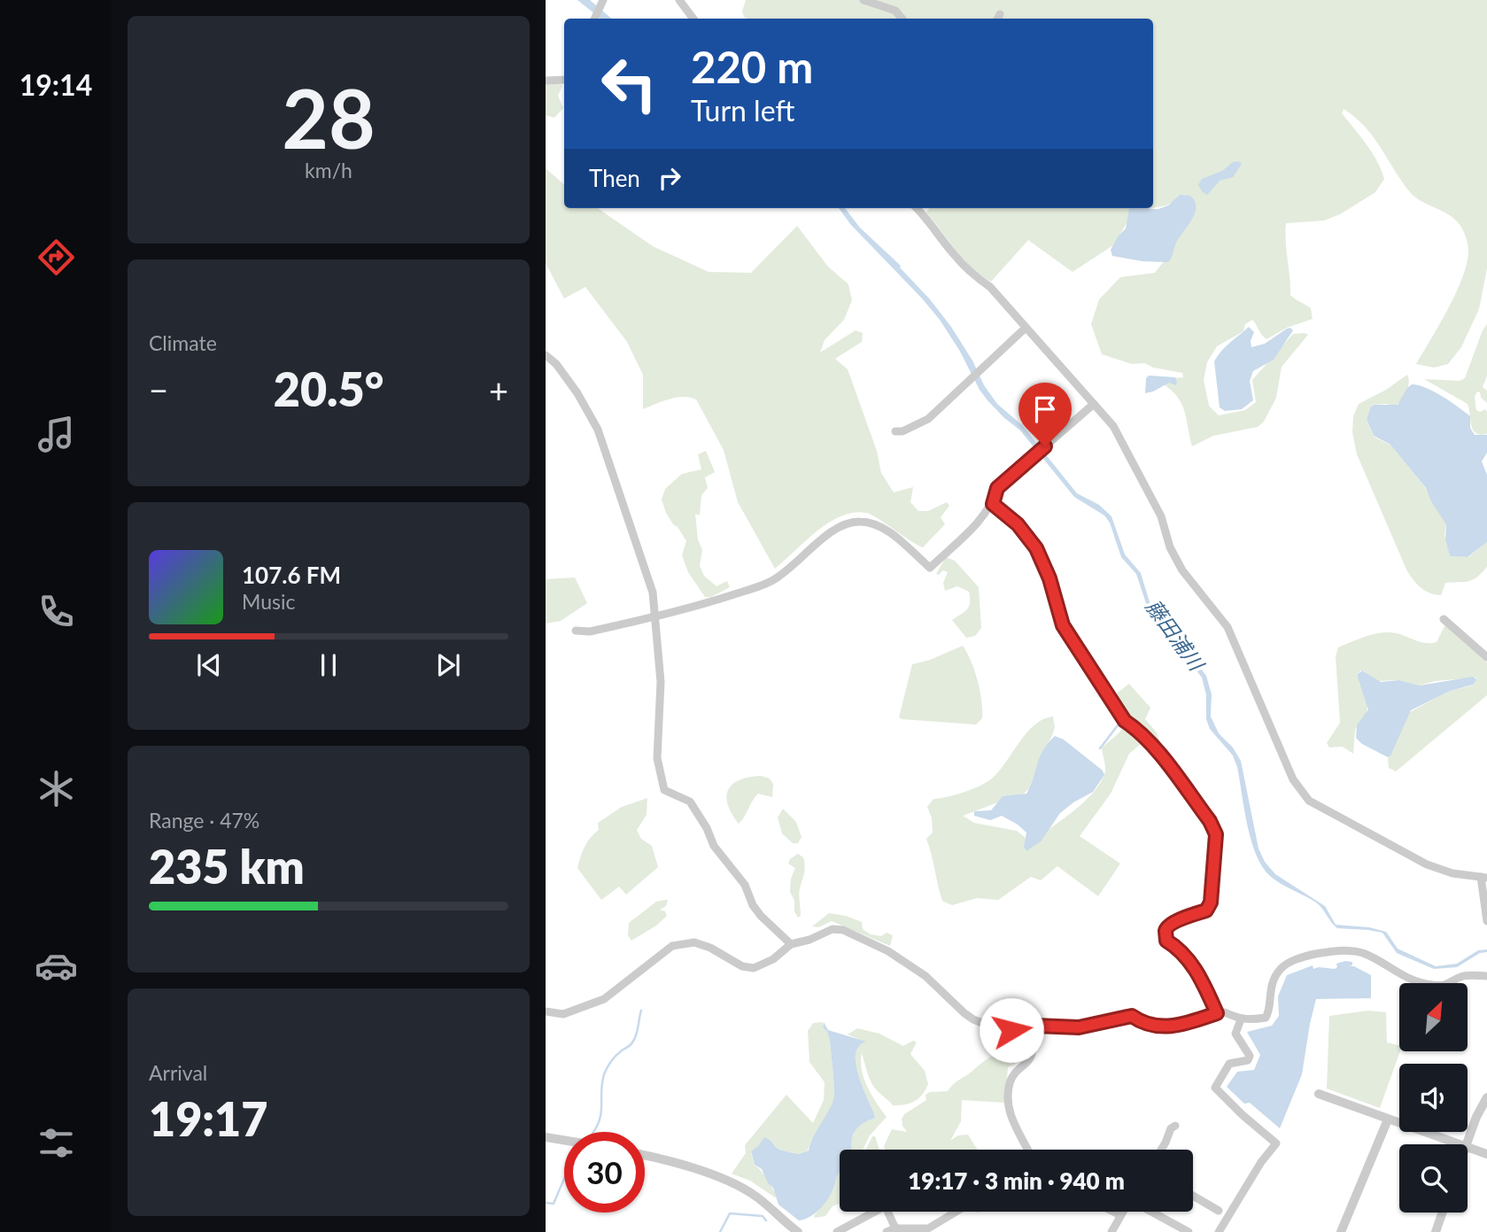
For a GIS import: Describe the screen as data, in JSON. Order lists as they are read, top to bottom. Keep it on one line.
{"water":["藤田浦川"],"north":"top right","page":{"tabs":"19:14","tile":[["28","km/h"],"Climate",["Range · 47%","235 km"],["Arrival","19:17"]],"turn":["220 m","Turn left"],"then":"Then","heat":["−","20.5°","+"],"song":["107.6 FM","Music"],"limit":"30","trip":"19:17 · 3 min · 940 m"}}
